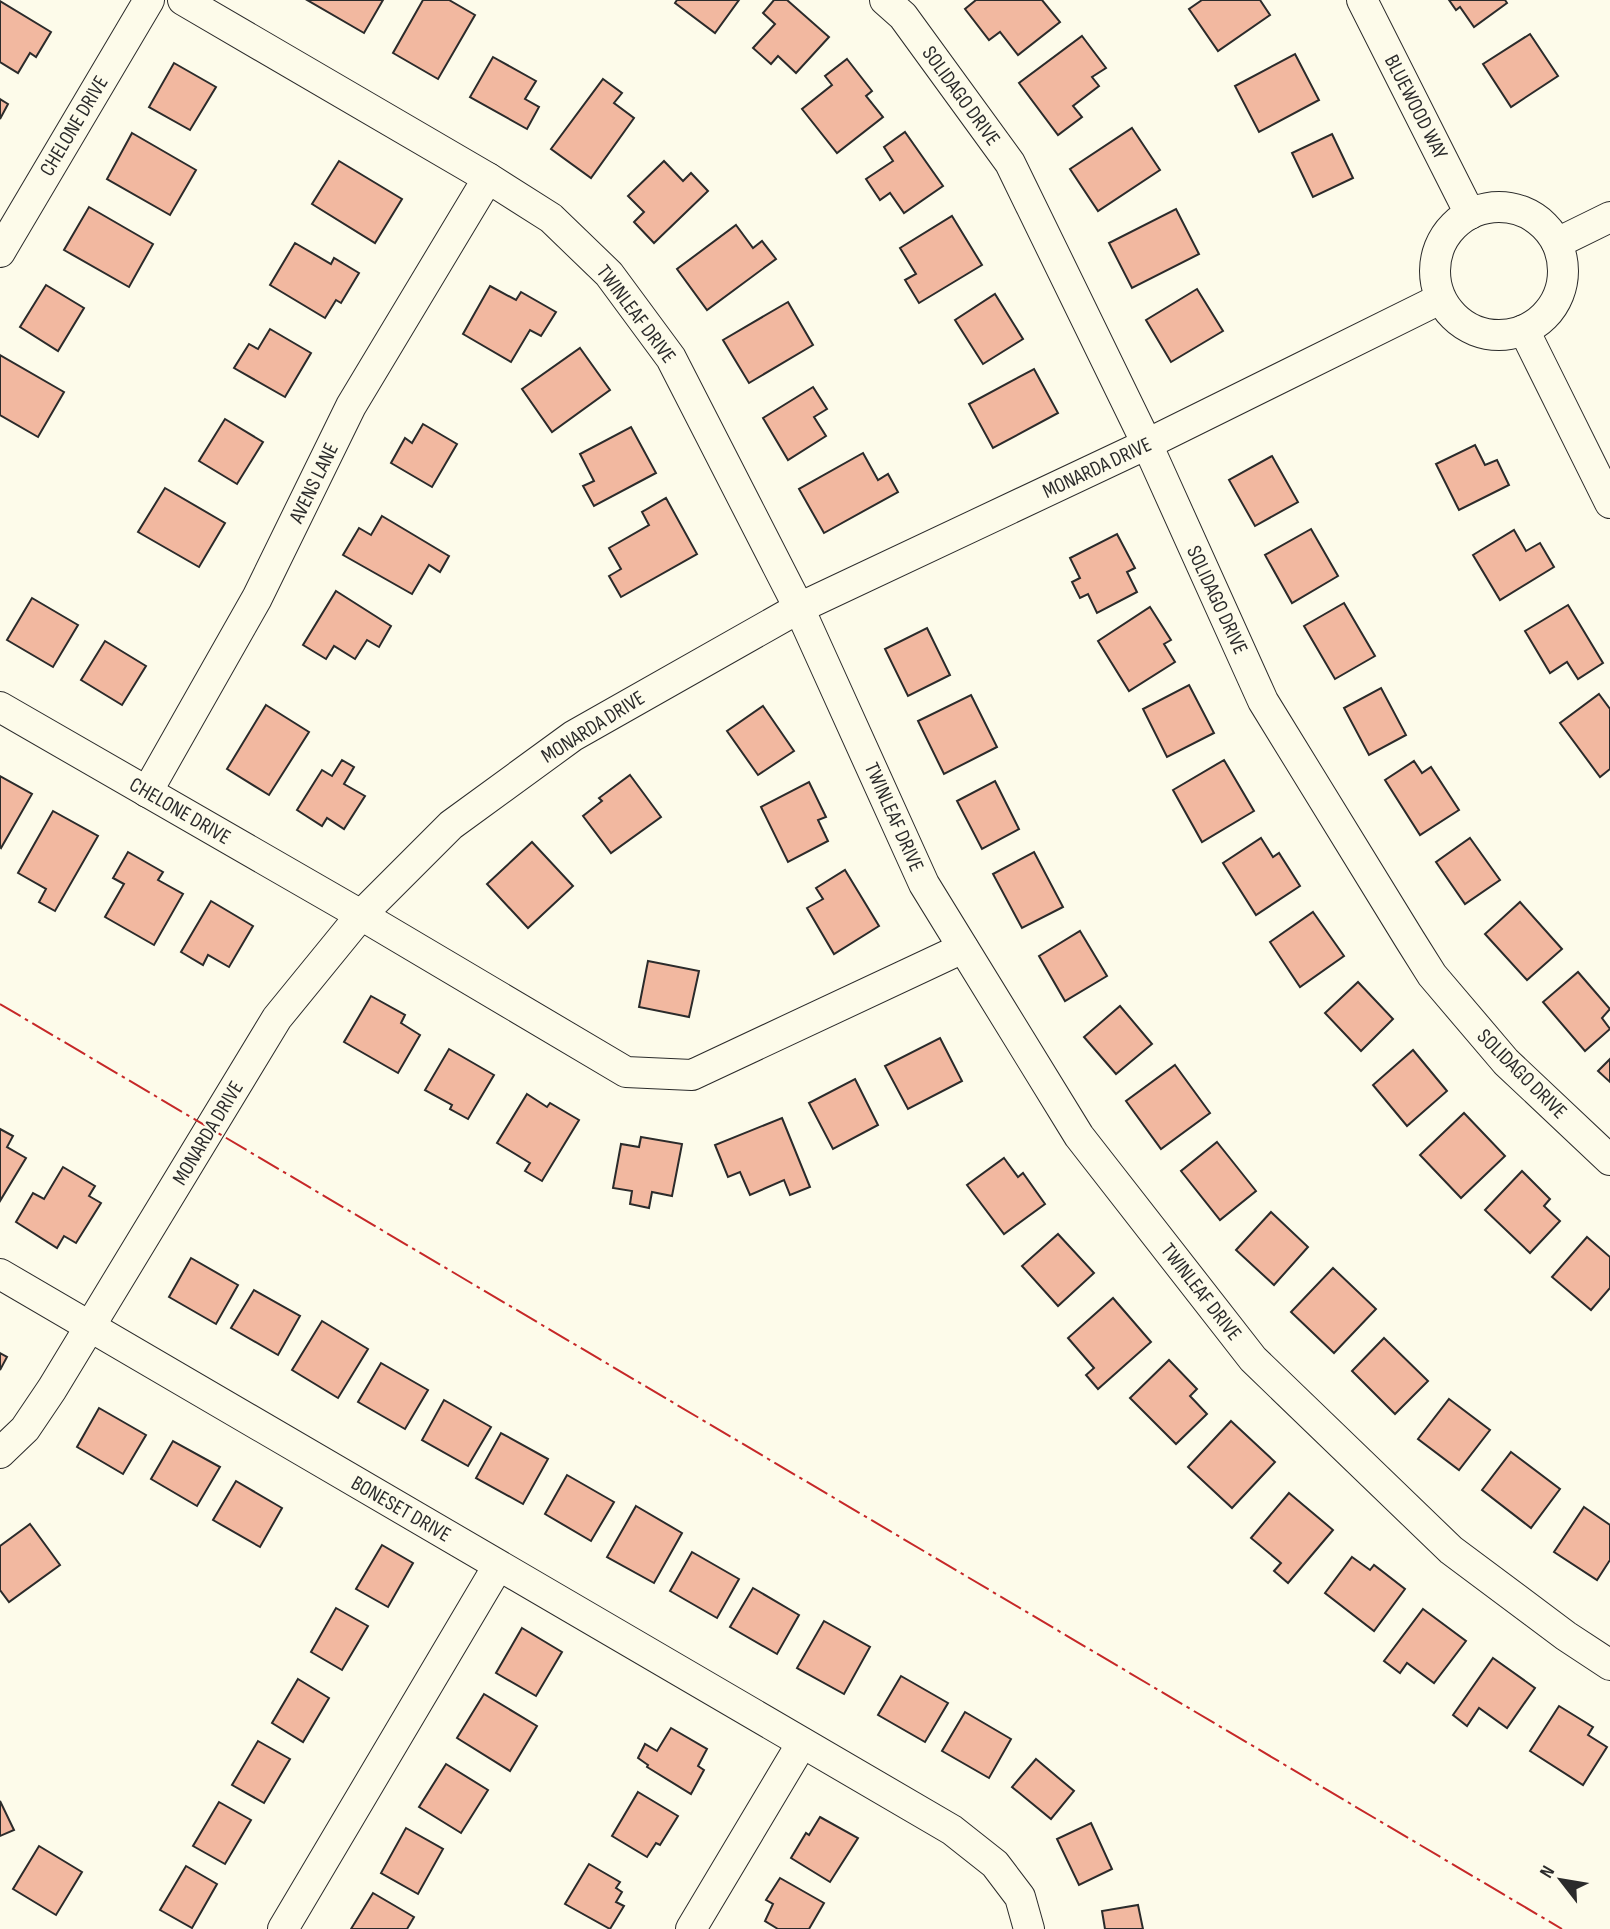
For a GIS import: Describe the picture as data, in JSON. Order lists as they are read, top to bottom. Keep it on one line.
{"streets":{"street":["SOLIDAGO DRIVE","BLUEWOOD WAY","CHELONE DRIVE","TWINLEAF DRIVE","MONARDA DRIVE","AVENS LANE","BONESET DRIVE"]},"crossings":[["SOLIDAGO DRIVE","MONARDA DRIVE"],["BLUEWOOD WAY","MONARDA DRIVE"],["CHELONE DRIVE","TWINLEAF DRIVE"],["CHELONE DRIVE","MONARDA DRIVE"],["CHELONE DRIVE","AVENS LANE"],["TWINLEAF DRIVE","MONARDA DRIVE"],["TWINLEAF DRIVE","AVENS LANE"],["MONARDA DRIVE","BONESET DRIVE"]],"north":"top left"}
